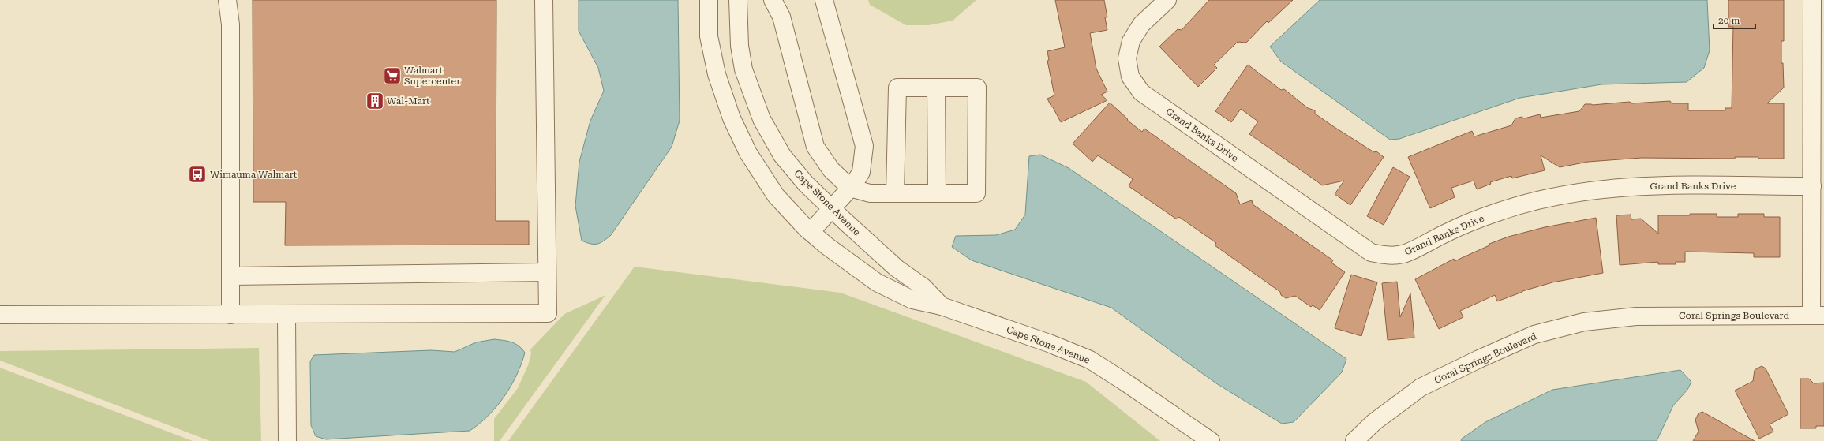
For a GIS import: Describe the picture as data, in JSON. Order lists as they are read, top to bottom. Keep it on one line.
{"streets":{"street":["Grand Banks Drive","Cape Stone Avenue","Coral Springs Boulevard"]},"places":{"supermarket":["Walmart Supercenter"],"building":["Wal-Mart"],"bus stop":["Wimauma Walmart"]},"scale_bar":"20 m"}
